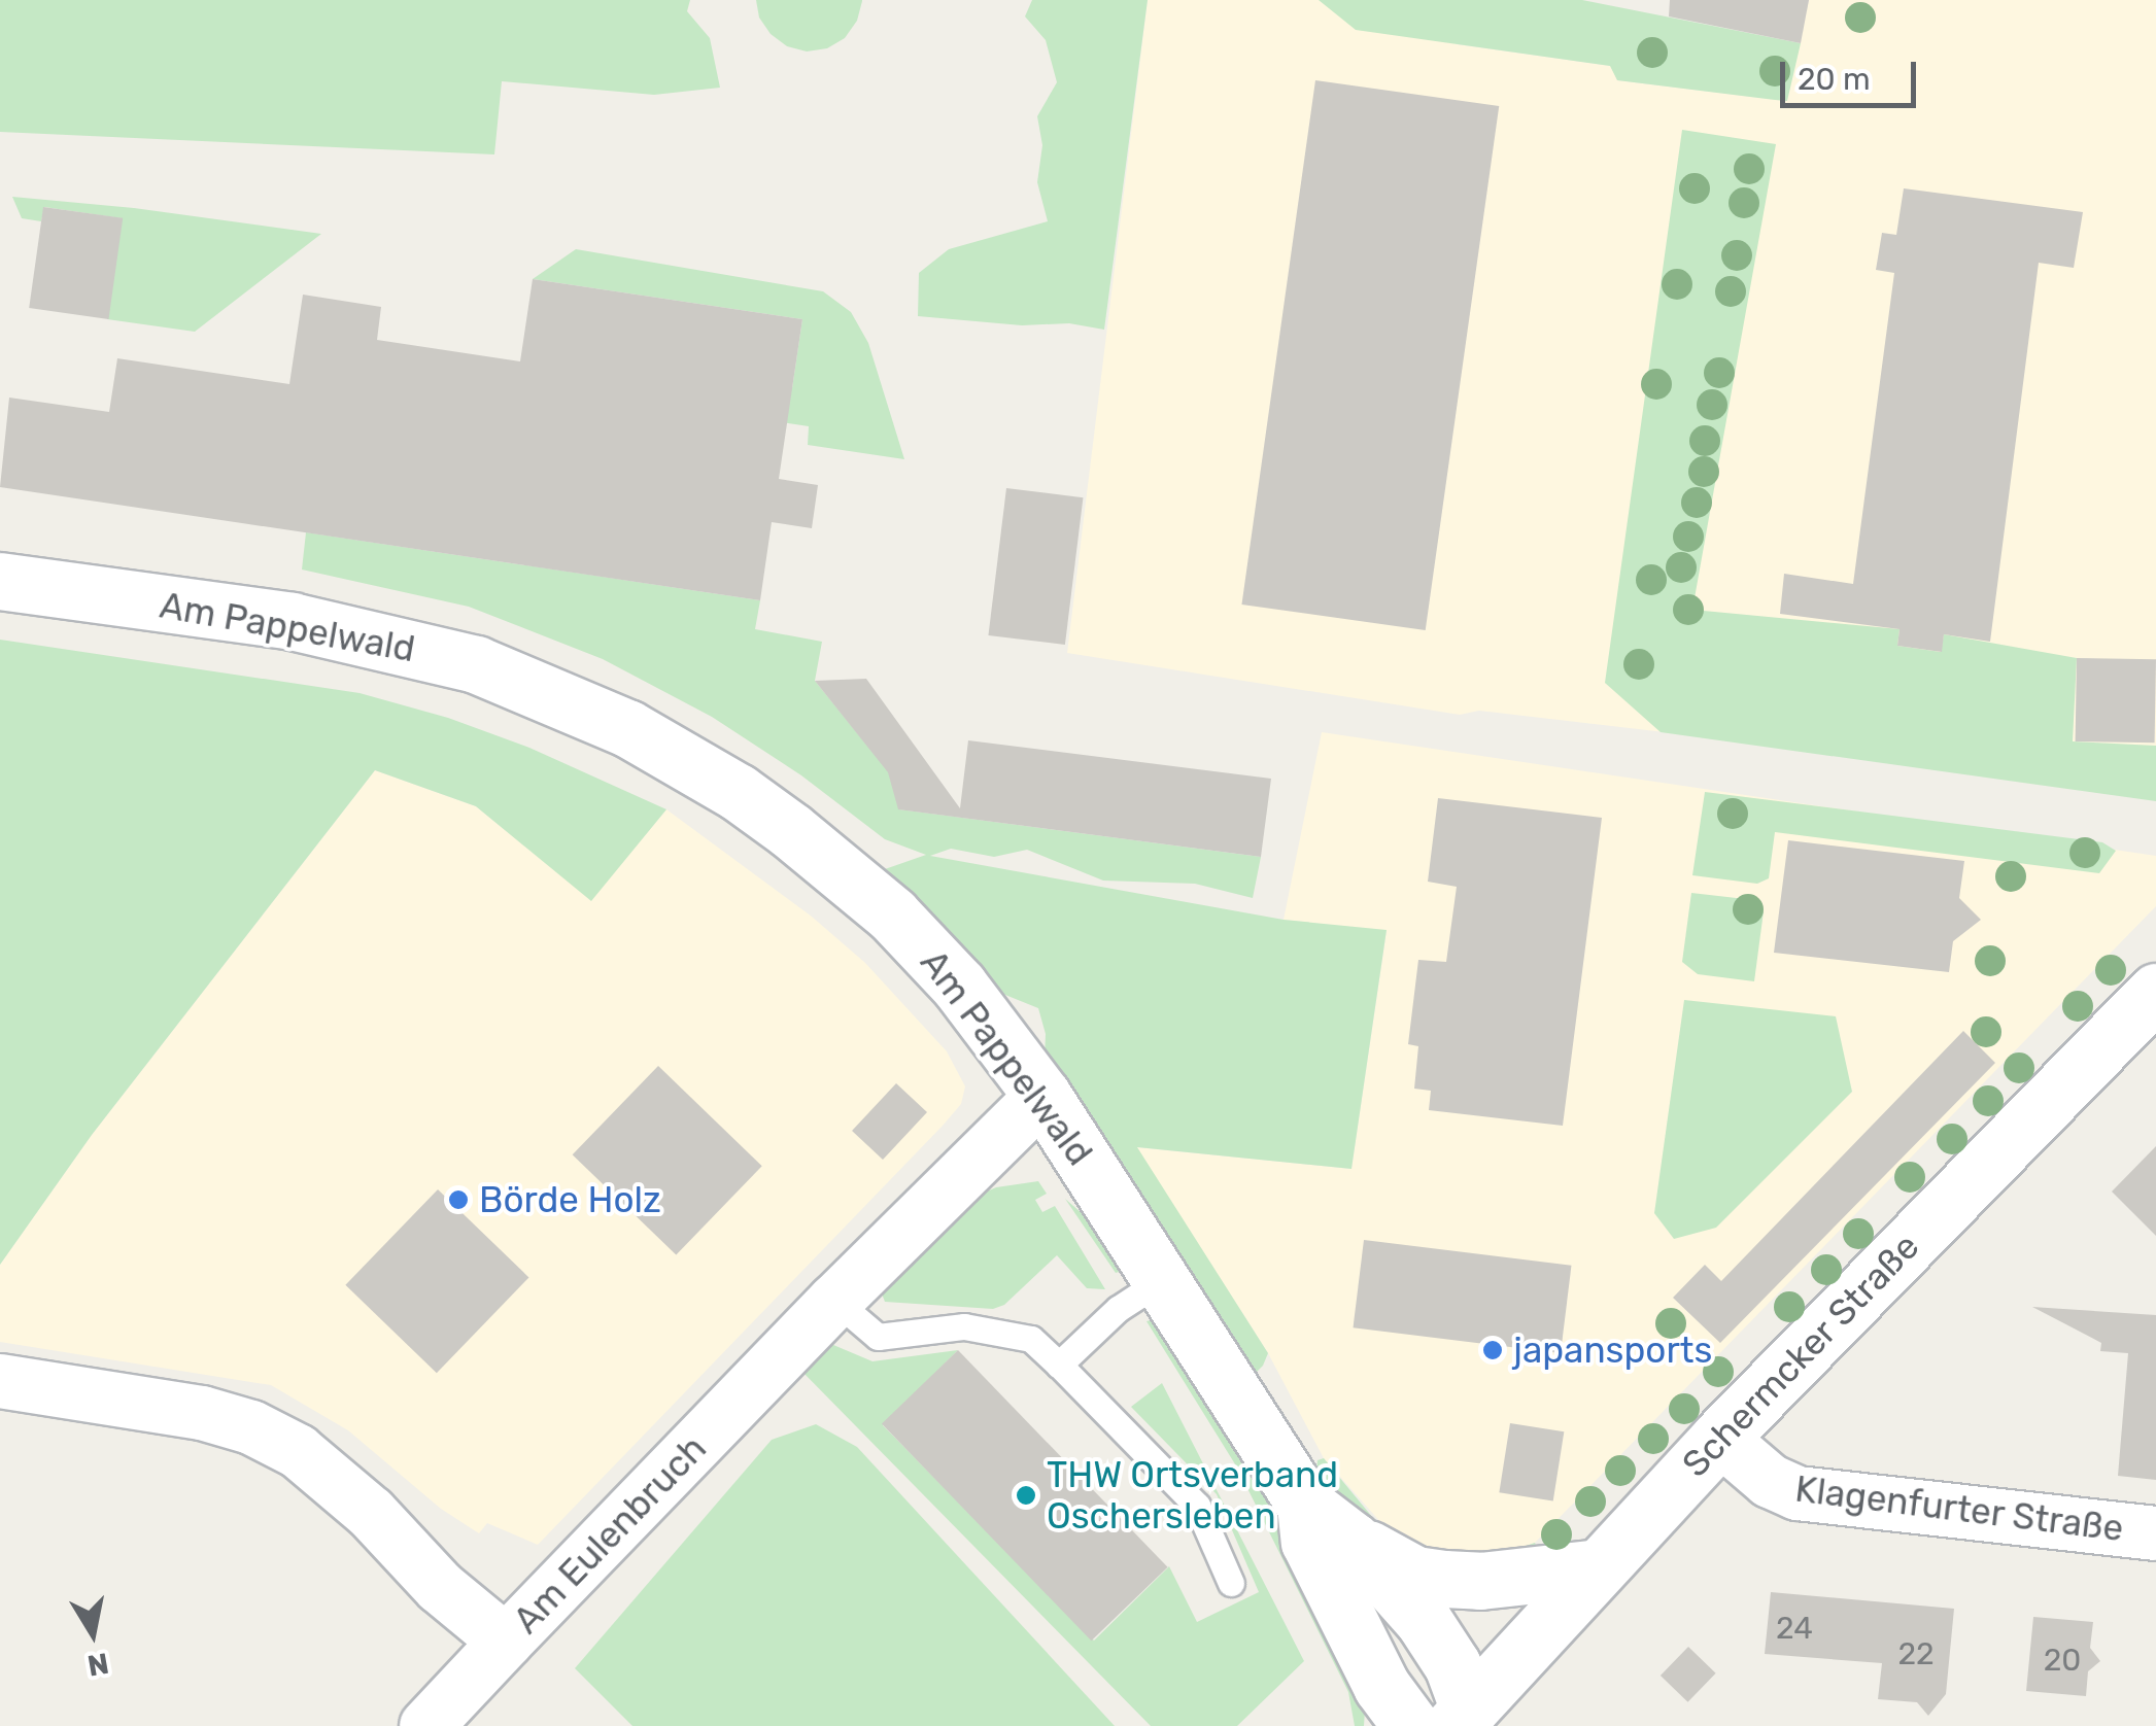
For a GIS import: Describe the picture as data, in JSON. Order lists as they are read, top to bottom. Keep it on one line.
{"streets":{"street":["Am Pappelwald","Schermcker Straße","Klagenfurter Straße","Am Eulenbruch"]},"crossings":[["Am Pappelwald","Schermcker Straße"],["Am Pappelwald","Am Eulenbruch"],["Schermcker Straße","Klagenfurter Straße"]],"places":["Börde Holz","japansports","THW Ortsverband Oschersleben"],"house_numbers":["24","22","20"],"scale_bar":"20 m","north":"bottom"}
